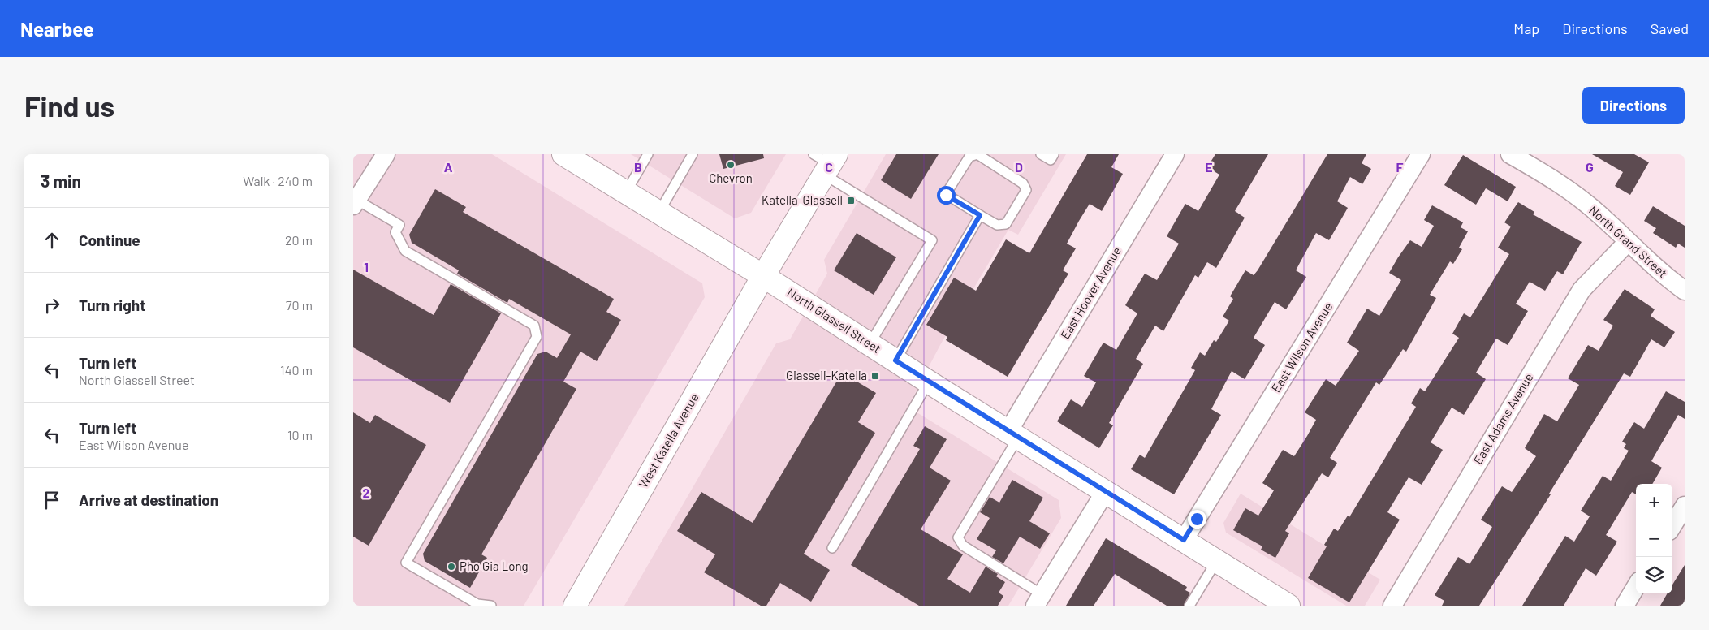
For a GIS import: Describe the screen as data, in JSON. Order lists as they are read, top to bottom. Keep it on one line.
{"streets":{"main road":["North Glassell Street","West Katella Avenue"],"street":["North Grand Street","East Hoover Avenue","East Wilson Avenue","East Adams Avenue"]},"crossings":[["North Grand Street","East Adams Avenue"],["East Hoover Avenue","North Glassell Street"],["North Glassell Street","East Wilson Avenue"],["North Glassell Street","West Katella Avenue"]],"places":{"other":["Chevron","Pho Gia Long"],"transit":["Katella-Glassell","Glassell-Katella"]},"page":{"header":"Nearbee","nav":["Map","Directions","Saved"],"buttons":"Directions","title":"Find us","heading":["3 min","Walk · 240 m"],"list":[["Continue","20 m"],["Turn right","70 m"],["Turn left","North Glassell Street","140 m"],["Turn left","East Wilson Avenue","10 m"],"Arrive at destination"],"map_buttons":["+","−"]},"grid":{"columns":["A","B","C","D","E","F","G"],"rows":["1","2"]}}
